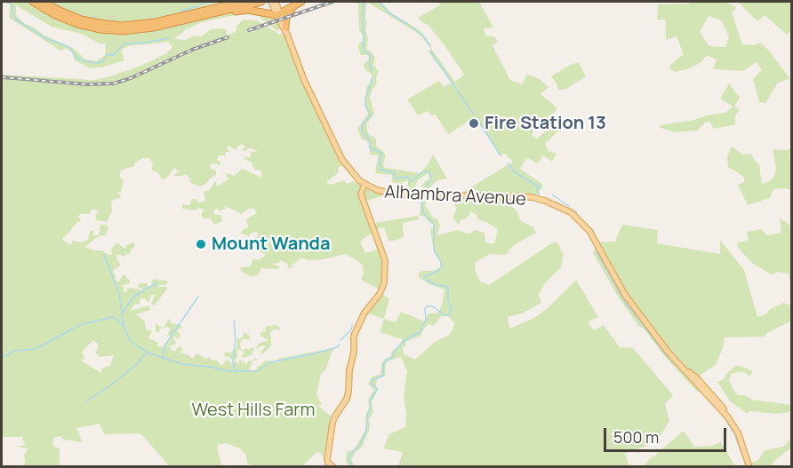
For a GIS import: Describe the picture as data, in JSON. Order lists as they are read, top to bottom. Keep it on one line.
{"streets":{"main road":["Alhambra Avenue"]},"parks":["West Hills Farm"],"places":["Fire Station 13","Mount Wanda"],"scale_bar":"500 m"}
